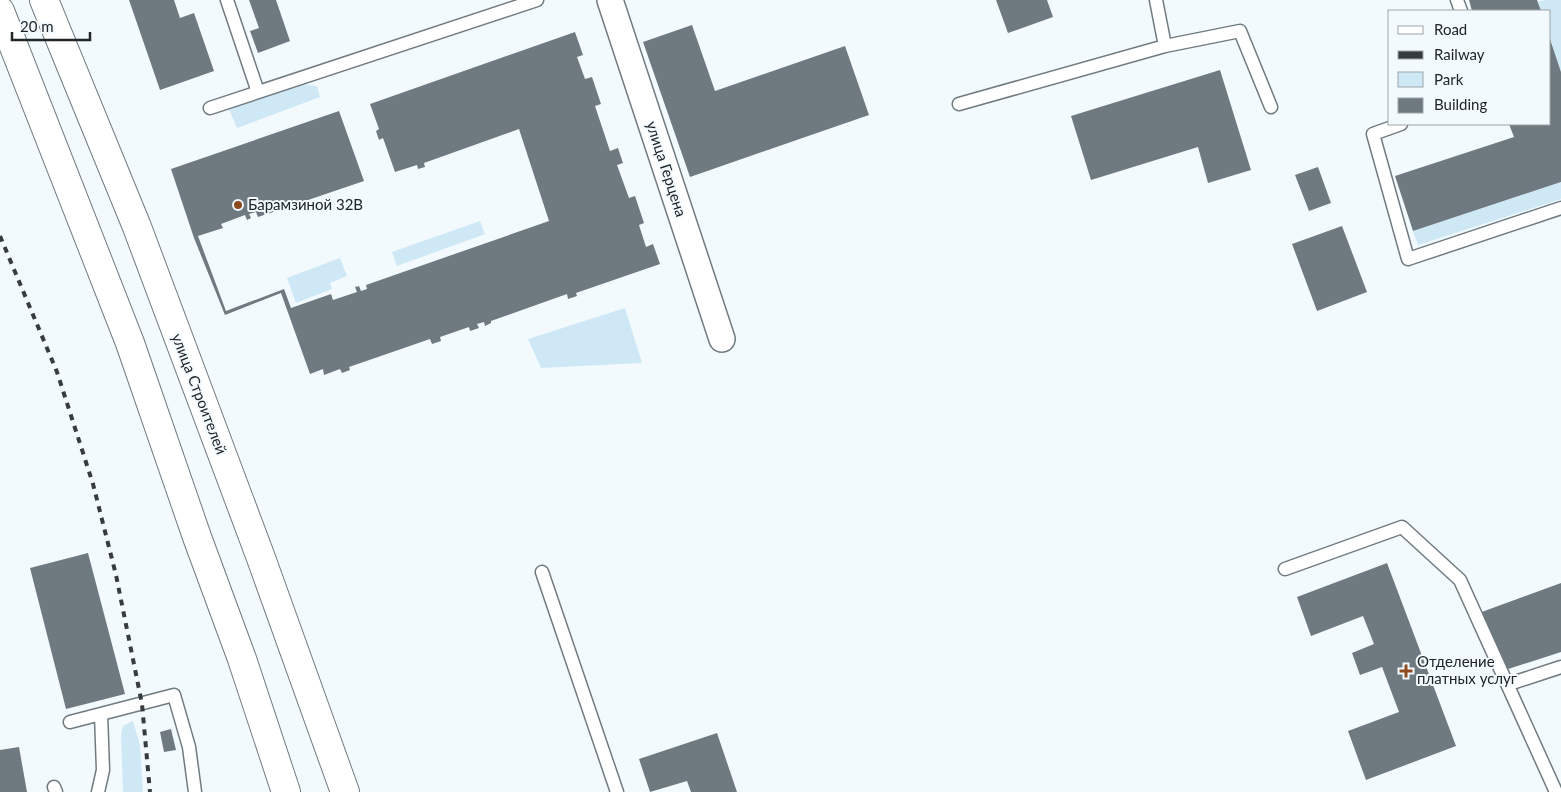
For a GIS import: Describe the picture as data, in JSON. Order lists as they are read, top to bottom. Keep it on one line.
{"streets":{"main road":["улица Строителей"],"street":["улица Герцена"]},"places":{"other":["Барамзиной 32В"],"health":["Отделение платных услуг"]},"legend":["Road","Railway","Park","Building"],"scale_bar":"20 m"}
